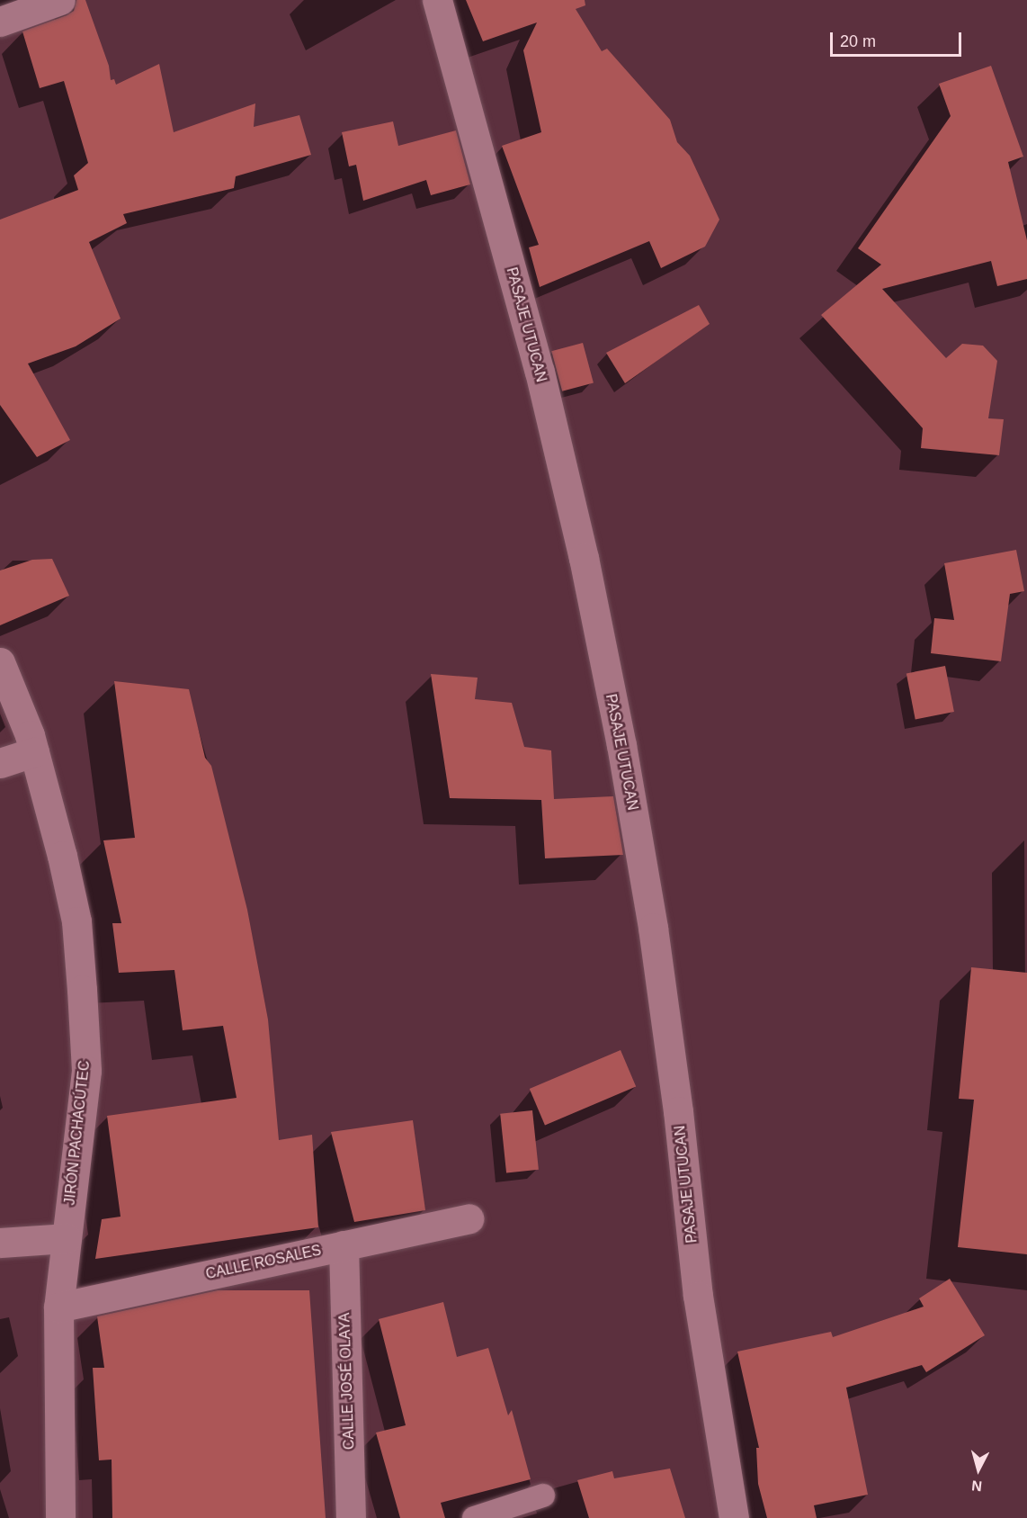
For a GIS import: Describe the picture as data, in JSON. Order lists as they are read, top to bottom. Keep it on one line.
{"streets":{"street":["PASAJE UTUCAN","JIRÓN PACHACÚTEC","CALLE ROSALES","CALLE JOSÉ OLAYA"]},"crossings":[["JIRÓN PACHACÚTEC","CALLE ROSALES"],["CALLE ROSALES","CALLE JOSÉ OLAYA"]],"scale_bar":"20 m","north":"bottom"}
